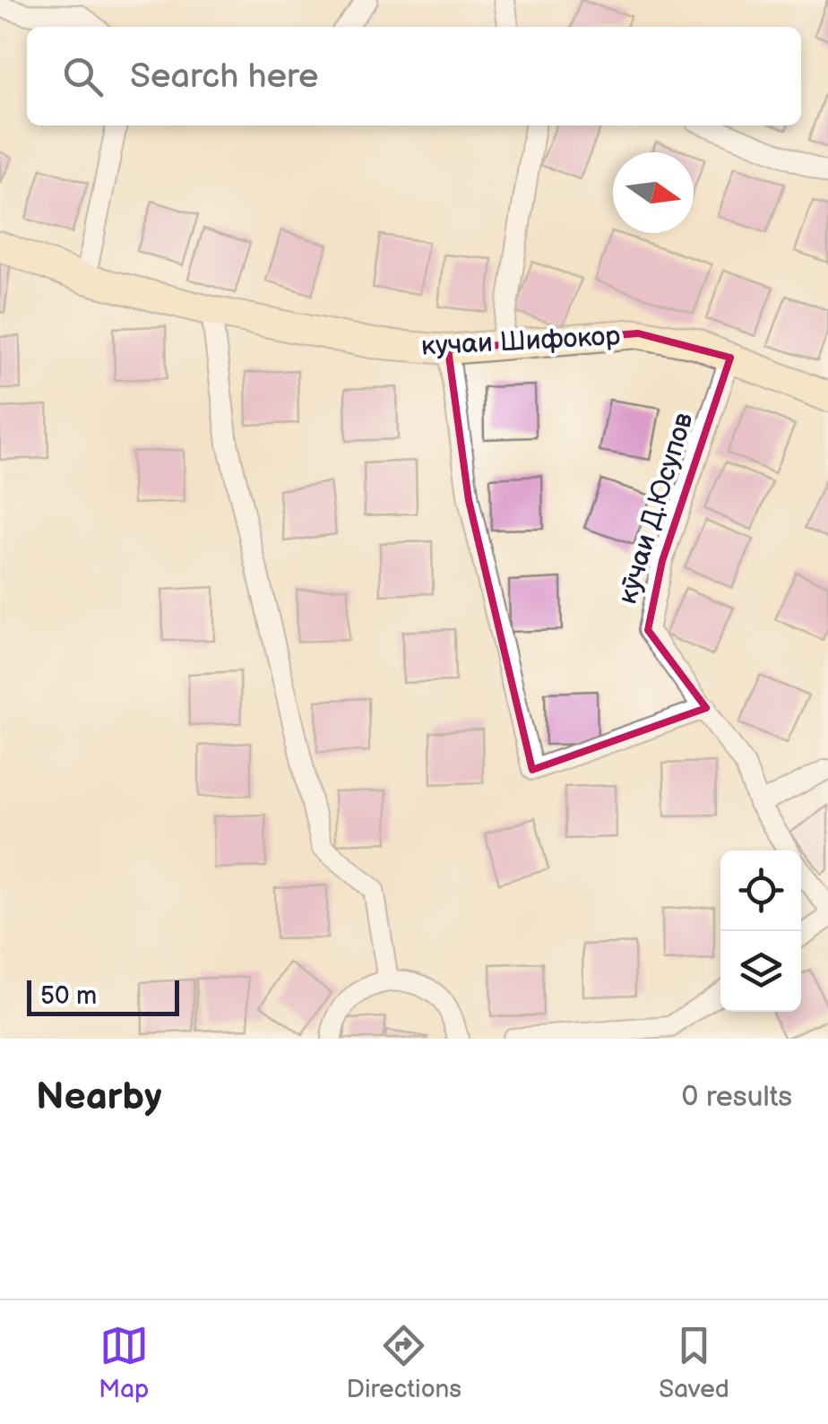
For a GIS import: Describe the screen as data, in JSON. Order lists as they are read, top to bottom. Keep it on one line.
{"streets":{"street":["кучаи Шифокор","кӯчаи Д.Юсупов"]},"crossings":[["кучаи Шифокор","кӯчаи Д.Юсупов"]],"scale_bar":"50 m","north":"right","page":{"search":"Search here","scale":"50 m","heading":["Nearby","0 results"],"nav":["Map","Directions","Saved"]}}
